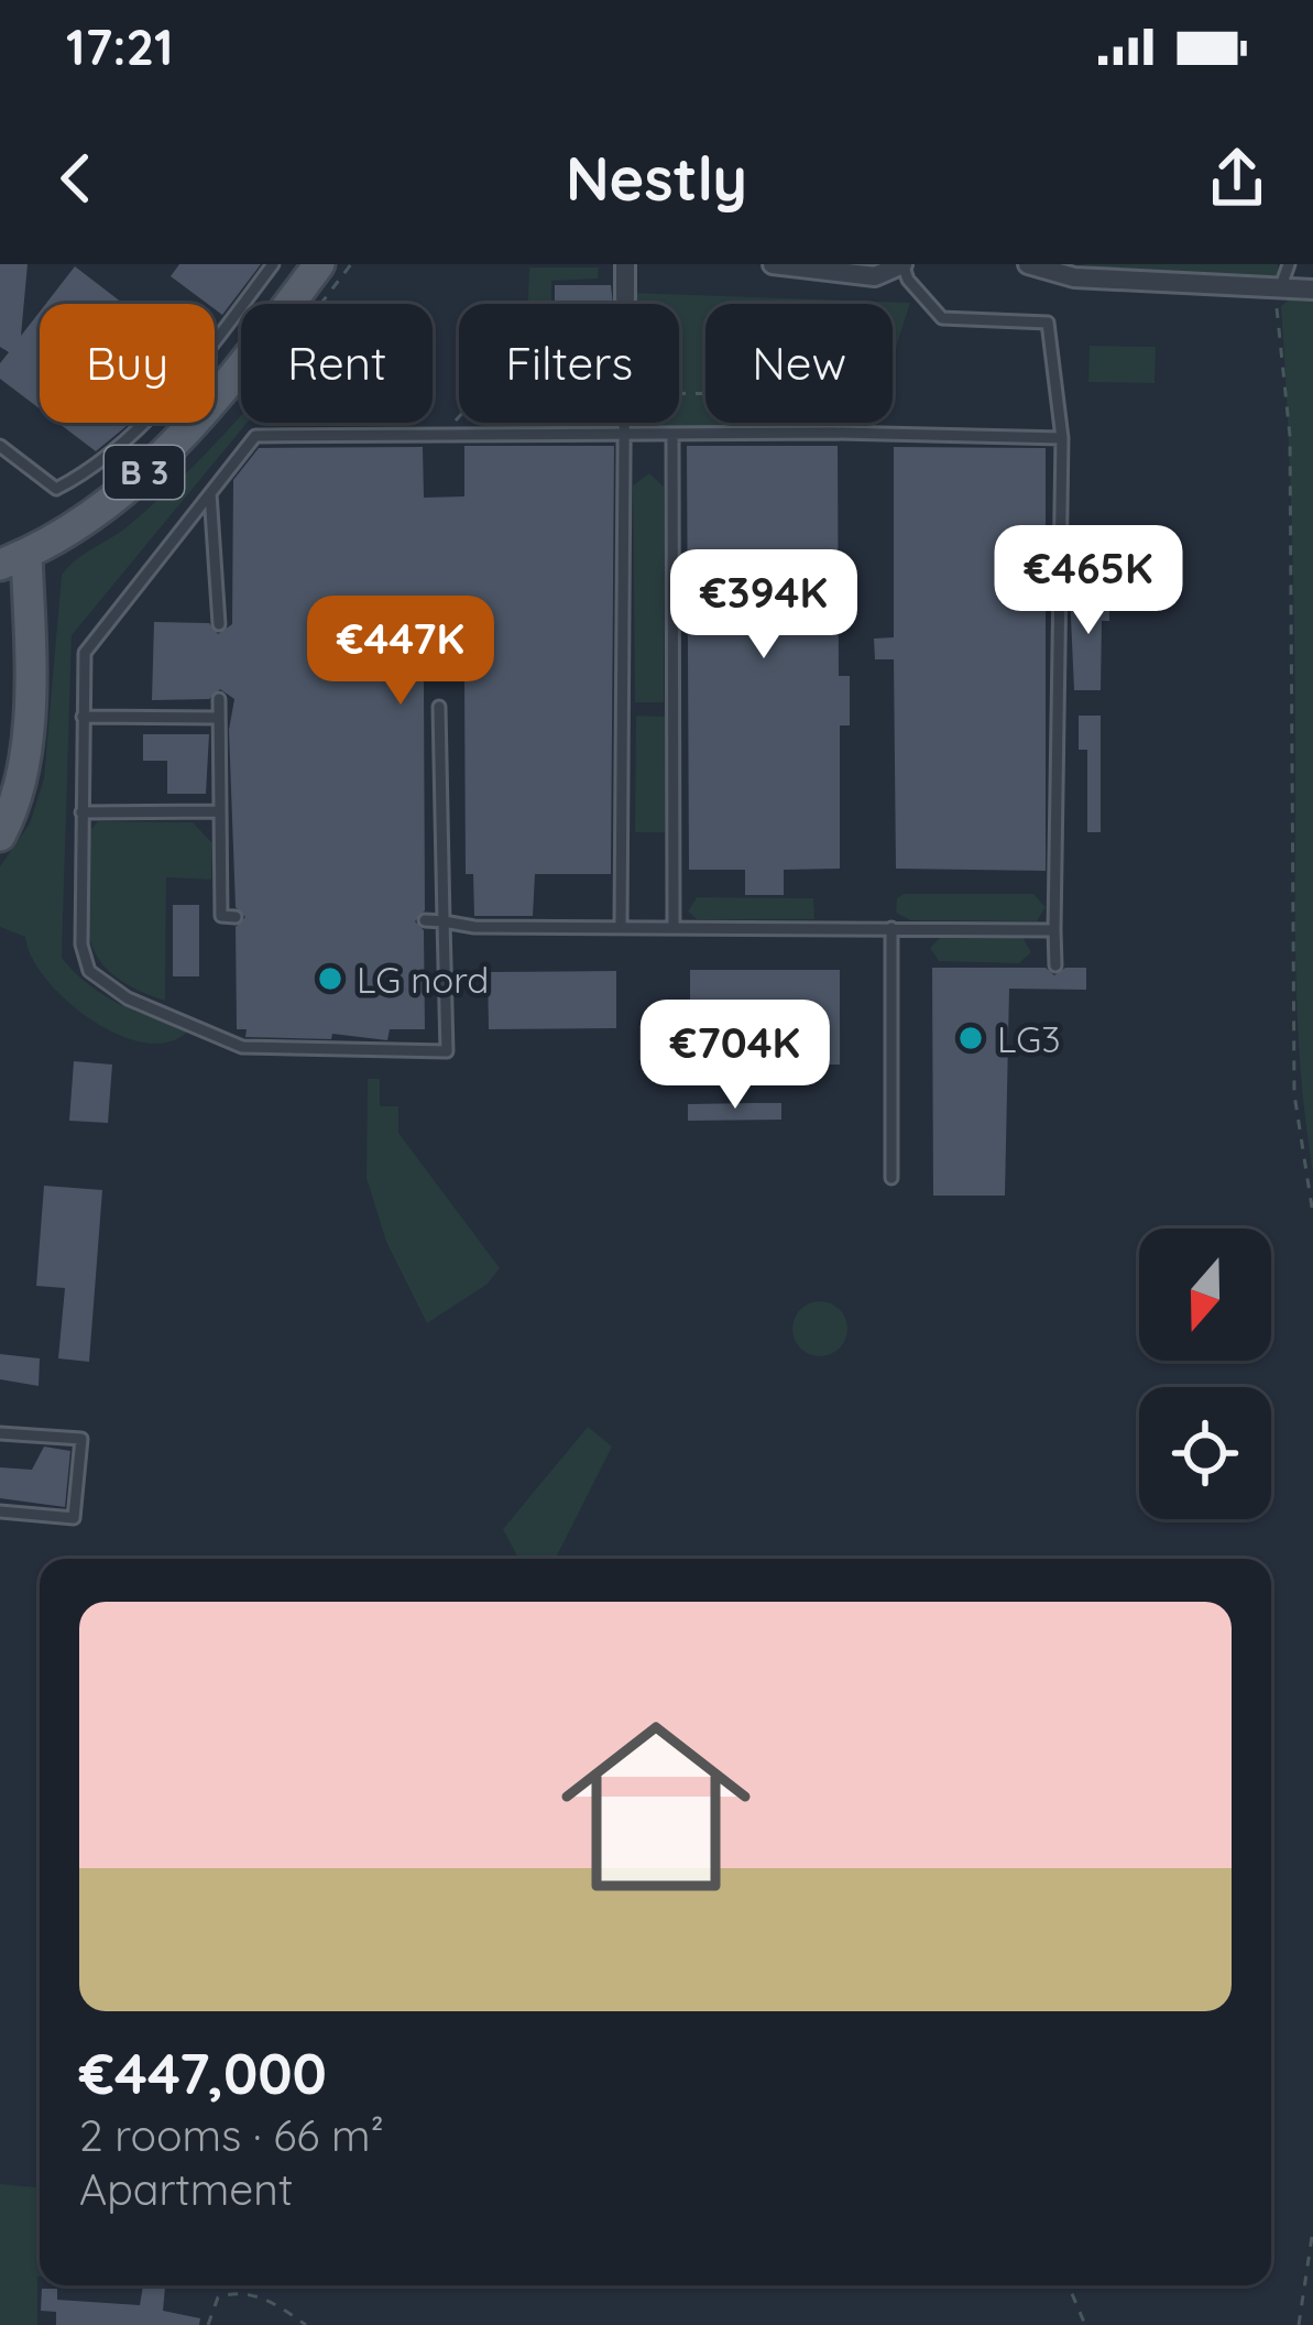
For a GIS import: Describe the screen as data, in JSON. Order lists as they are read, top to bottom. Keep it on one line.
{"streets":{"main road":["B 3"]},"places":["LG nord","LG3"],"north":"bottom","page":{"status":"17:21","header":"Nestly","chip":["Buy","Rent","Filters","New"],"price":["€465K","€394K","€447K","€704K"],"list":[{"name":"€447,000","note":"2 rooms · 66 m² · Apartment"}]}}
